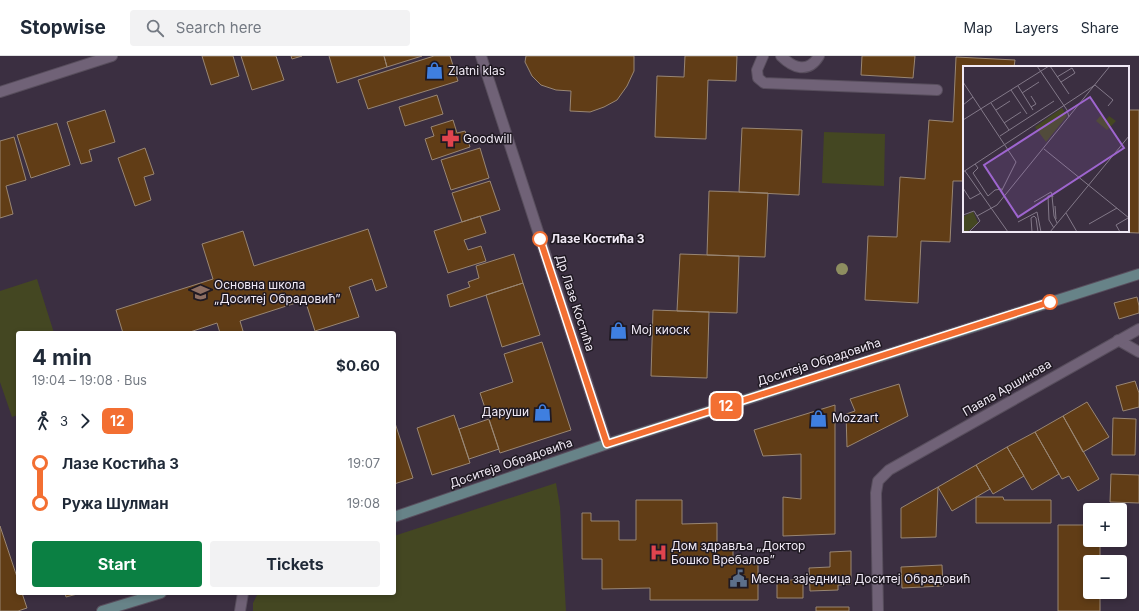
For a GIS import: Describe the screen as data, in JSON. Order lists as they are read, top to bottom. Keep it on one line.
{"streets":{"street":["Др Лазе Костића","Доситеја Обрадовића","Павла Аршинова"]},"crossings":[["Др Лазе Костића","Доситеја Обрадовића"]],"places":{"shop":["Zlatni klas","Мој киоск","Даруши","Mozzart"],"pharmacy":["Goodwill"],"other":["Лазе Костића 3"],"school or university":["Основна школа „Доситеј Обрадовић”"],"hospital":["Дом здравља „Доктор Бошко Вребалов”"],"public building":["Месна заједница Доситеј Обрадовић"]},"lines":["bus line 12"],"page":{"header":"Stopwise","search":"Search here","nav":["Map","Layers","Share"],"on_map":"12","heading":["4 min","19:04 – 19:08 · Bus","$0.60"],"legs":["3","12"],"list":[{"name":"Лазе Костића 3","value":"19:07"},{"name":"Ружа Шулман","value":"19:08"}],"map_buttons":["+","−"],"buttons":["Start","Tickets"]}}
